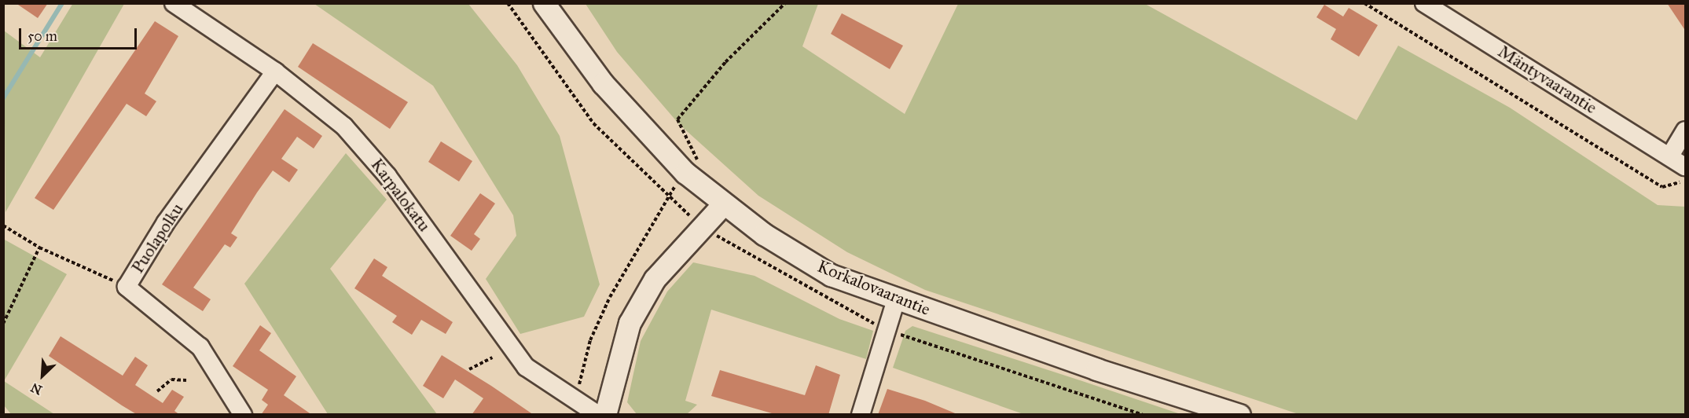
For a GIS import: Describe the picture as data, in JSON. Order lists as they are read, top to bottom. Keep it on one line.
{"streets":{"street":["Mäntyvaarantie","Karpalokatu","Puolapolku","Korkalovaarantie"]},"crossings":[["Karpalokatu","Puolapolku"]],"scale_bar":"50 m","north":"bottom left"}
